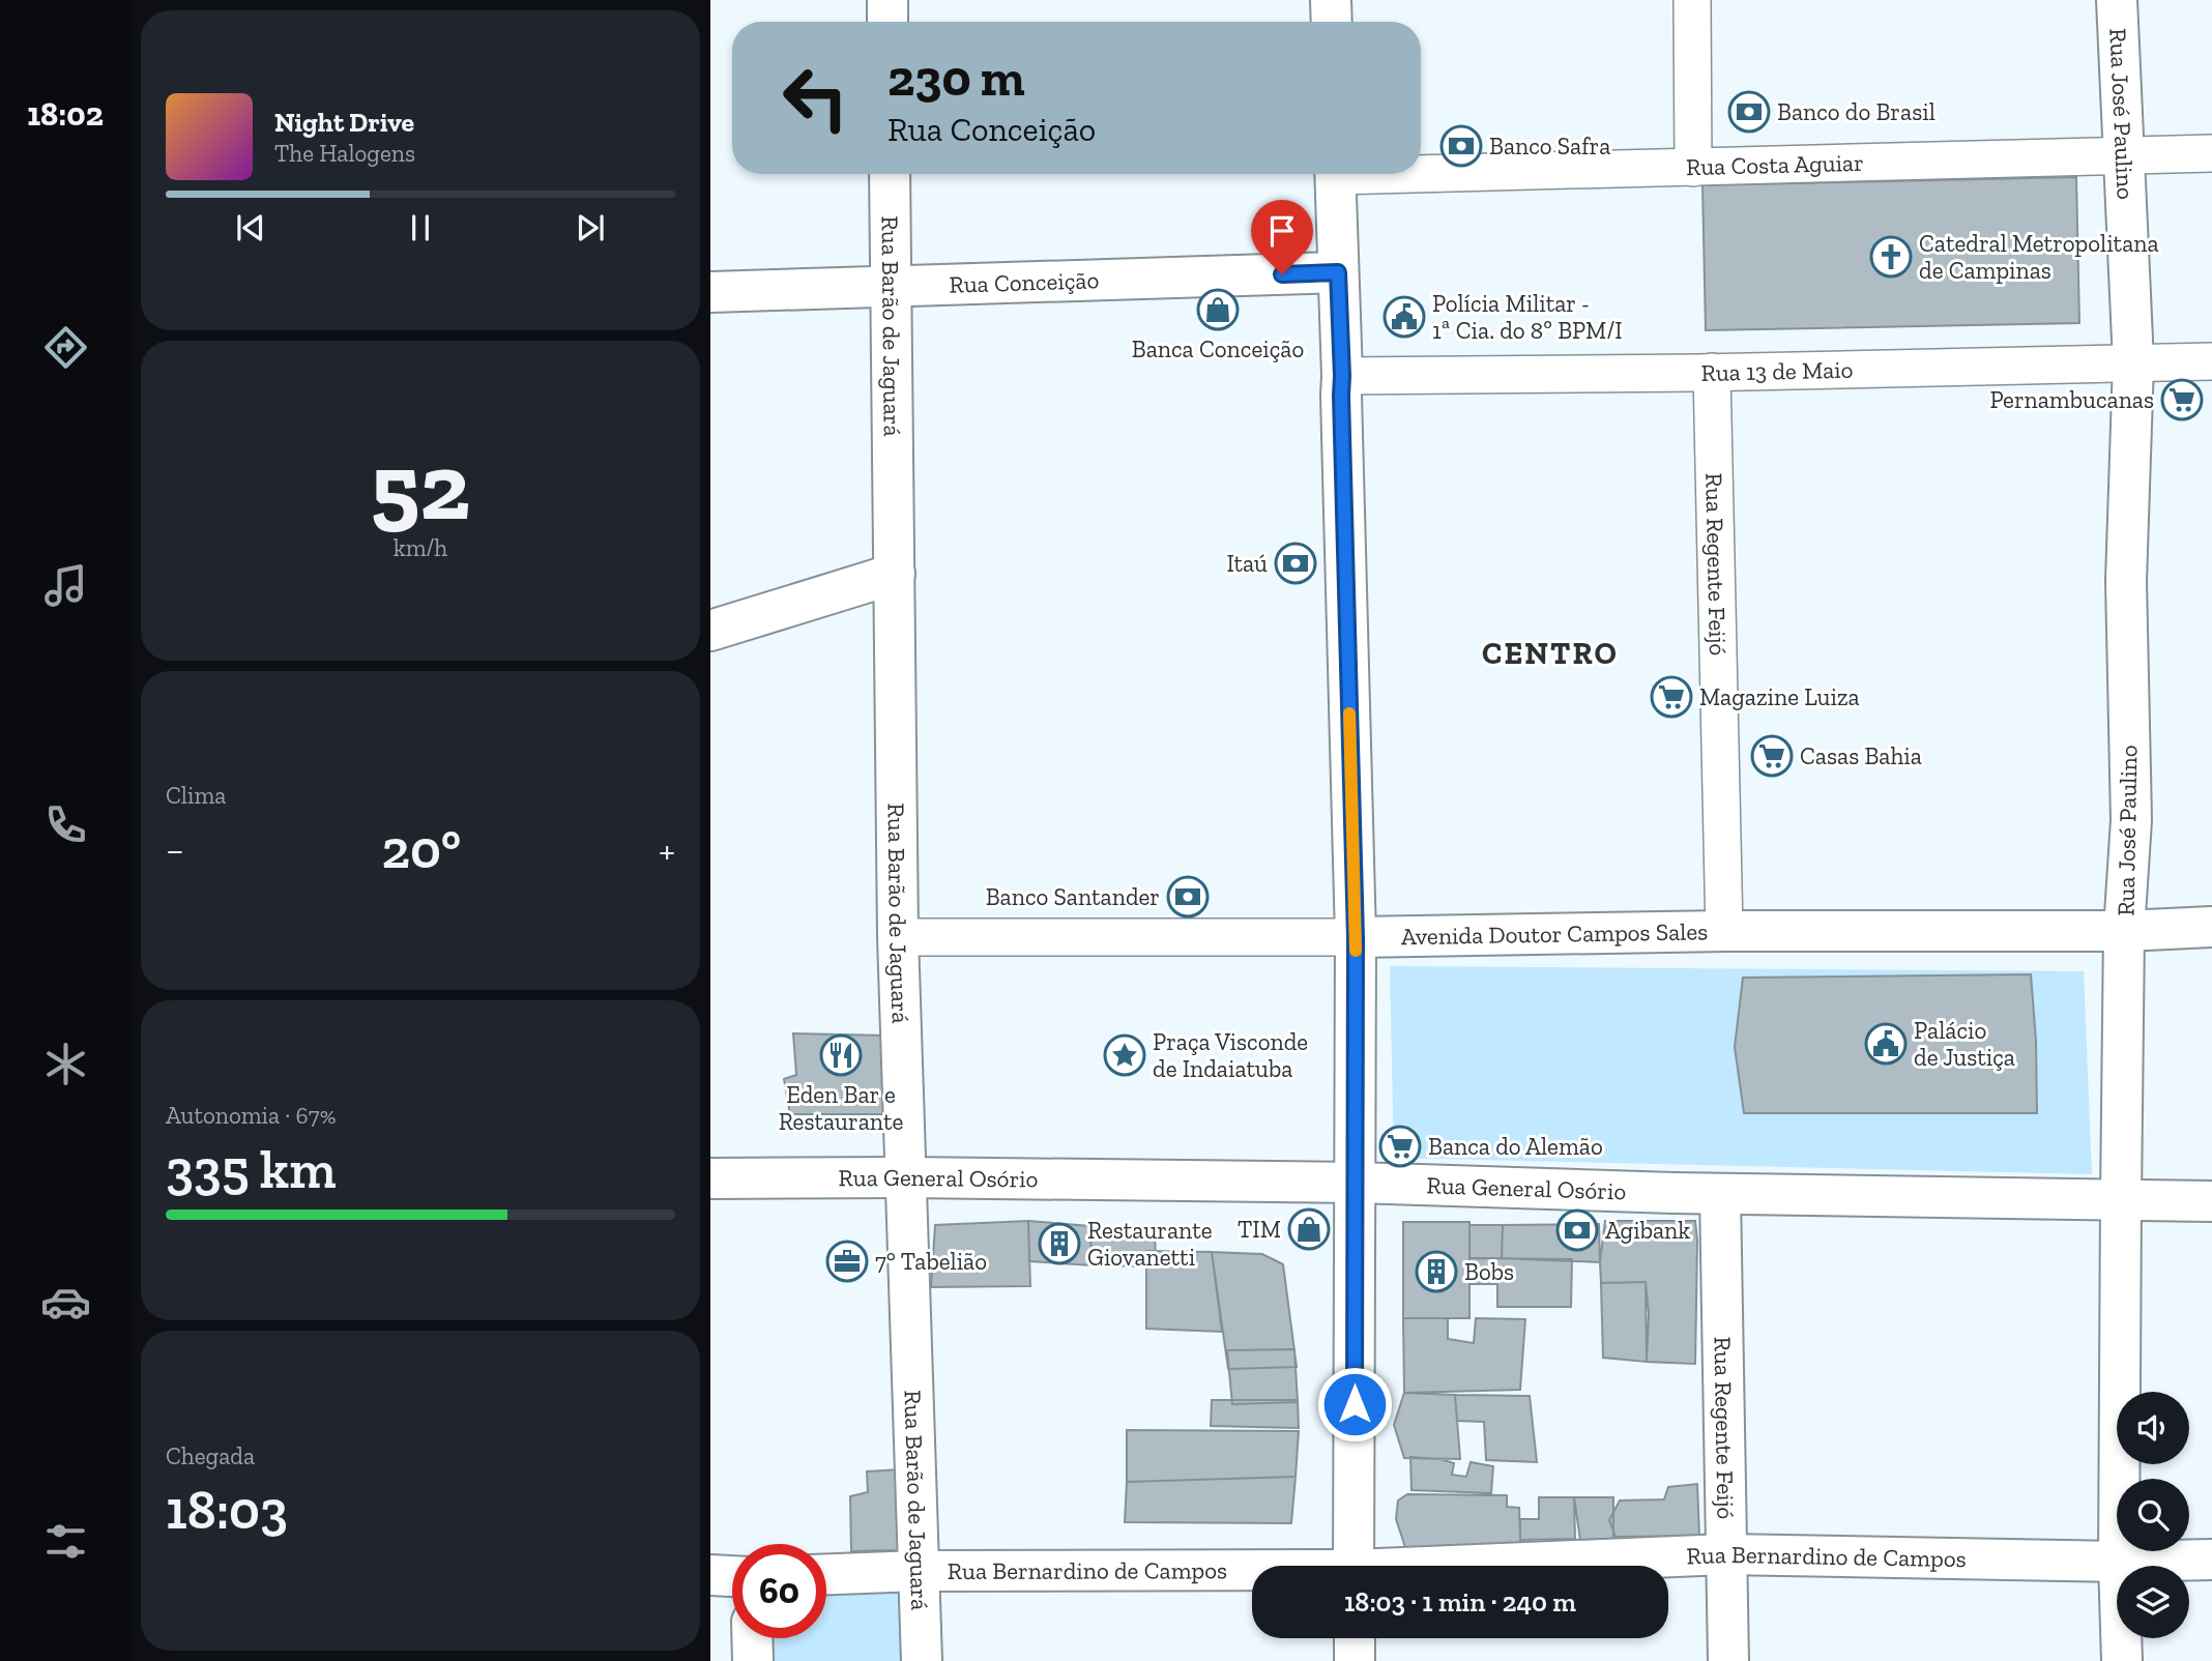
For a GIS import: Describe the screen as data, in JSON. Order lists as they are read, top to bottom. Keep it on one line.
{"streets":{"main road":["Rua José Paulino","Rua Conceição","Rua Barão de Jaguará","Rua Regente Feijó","Avenida Doutor Campos Sales","Rua General Osório","Rua Bernardino de Campos"],"street":["Rua Costa Aguiar","Rua 13 de Maio"]},"crossings":[["Rua José Paulino","Rua Costa Aguiar"],["Rua José Paulino","Rua 13 de Maio"],["Rua José Paulino","Avenida Doutor Campos Sales"],["Rua José Paulino","Rua General Osório"],["Rua José Paulino","Rua Bernardino de Campos"],["Rua Conceição","Rua Barão de Jaguará"],["Rua Barão de Jaguará","Avenida Doutor Campos Sales"],["Rua Barão de Jaguará","Rua General Osório"],["Rua Barão de Jaguará","Rua Bernardino de Campos"],["Rua 13 de Maio","Rua Regente Feijó"],["Rua Regente Feijó","Avenida Doutor Campos Sales"],["Rua Regente Feijó","Rua General Osório"],["Rua Regente Feijó","Rua Bernardino de Campos"]],"districts":["CENTRO"],"places":{"bank":["Banco do Brasil","Banco Safra","Itaú","Banco Santander","Agibank"],"church":["Catedral Metropolitana de Campinas"],"shop":["Banca Conceição","TIM"],"public building":["Polícia Militar - 1ª Cia. do 8º BPM/I","Palácio de Justiça"],"supermarket":["Pernambucanas","Magazine Luiza","Casas Bahia","Banca do Alemão"],"restaurant":["Eden Bar e Restaurante"],"place":["Praça Visconde de Indaiatuba"],"building":["Restaurante Giovanetti","Bobs"],"office":["7° Tabelião"]},"page":{"tabs":"18:02","turn":["230 m","Rua Conceição"],"song":["Night Drive","The Halogens"],"tile":[["52","km/h"],"Clima",["Autonomia · 67%","335 km"],["Chegada","18:03"]],"heat":["−","20°","+"],"limit":"60","trip":"18:03 · 1 min · 240 m"}}
